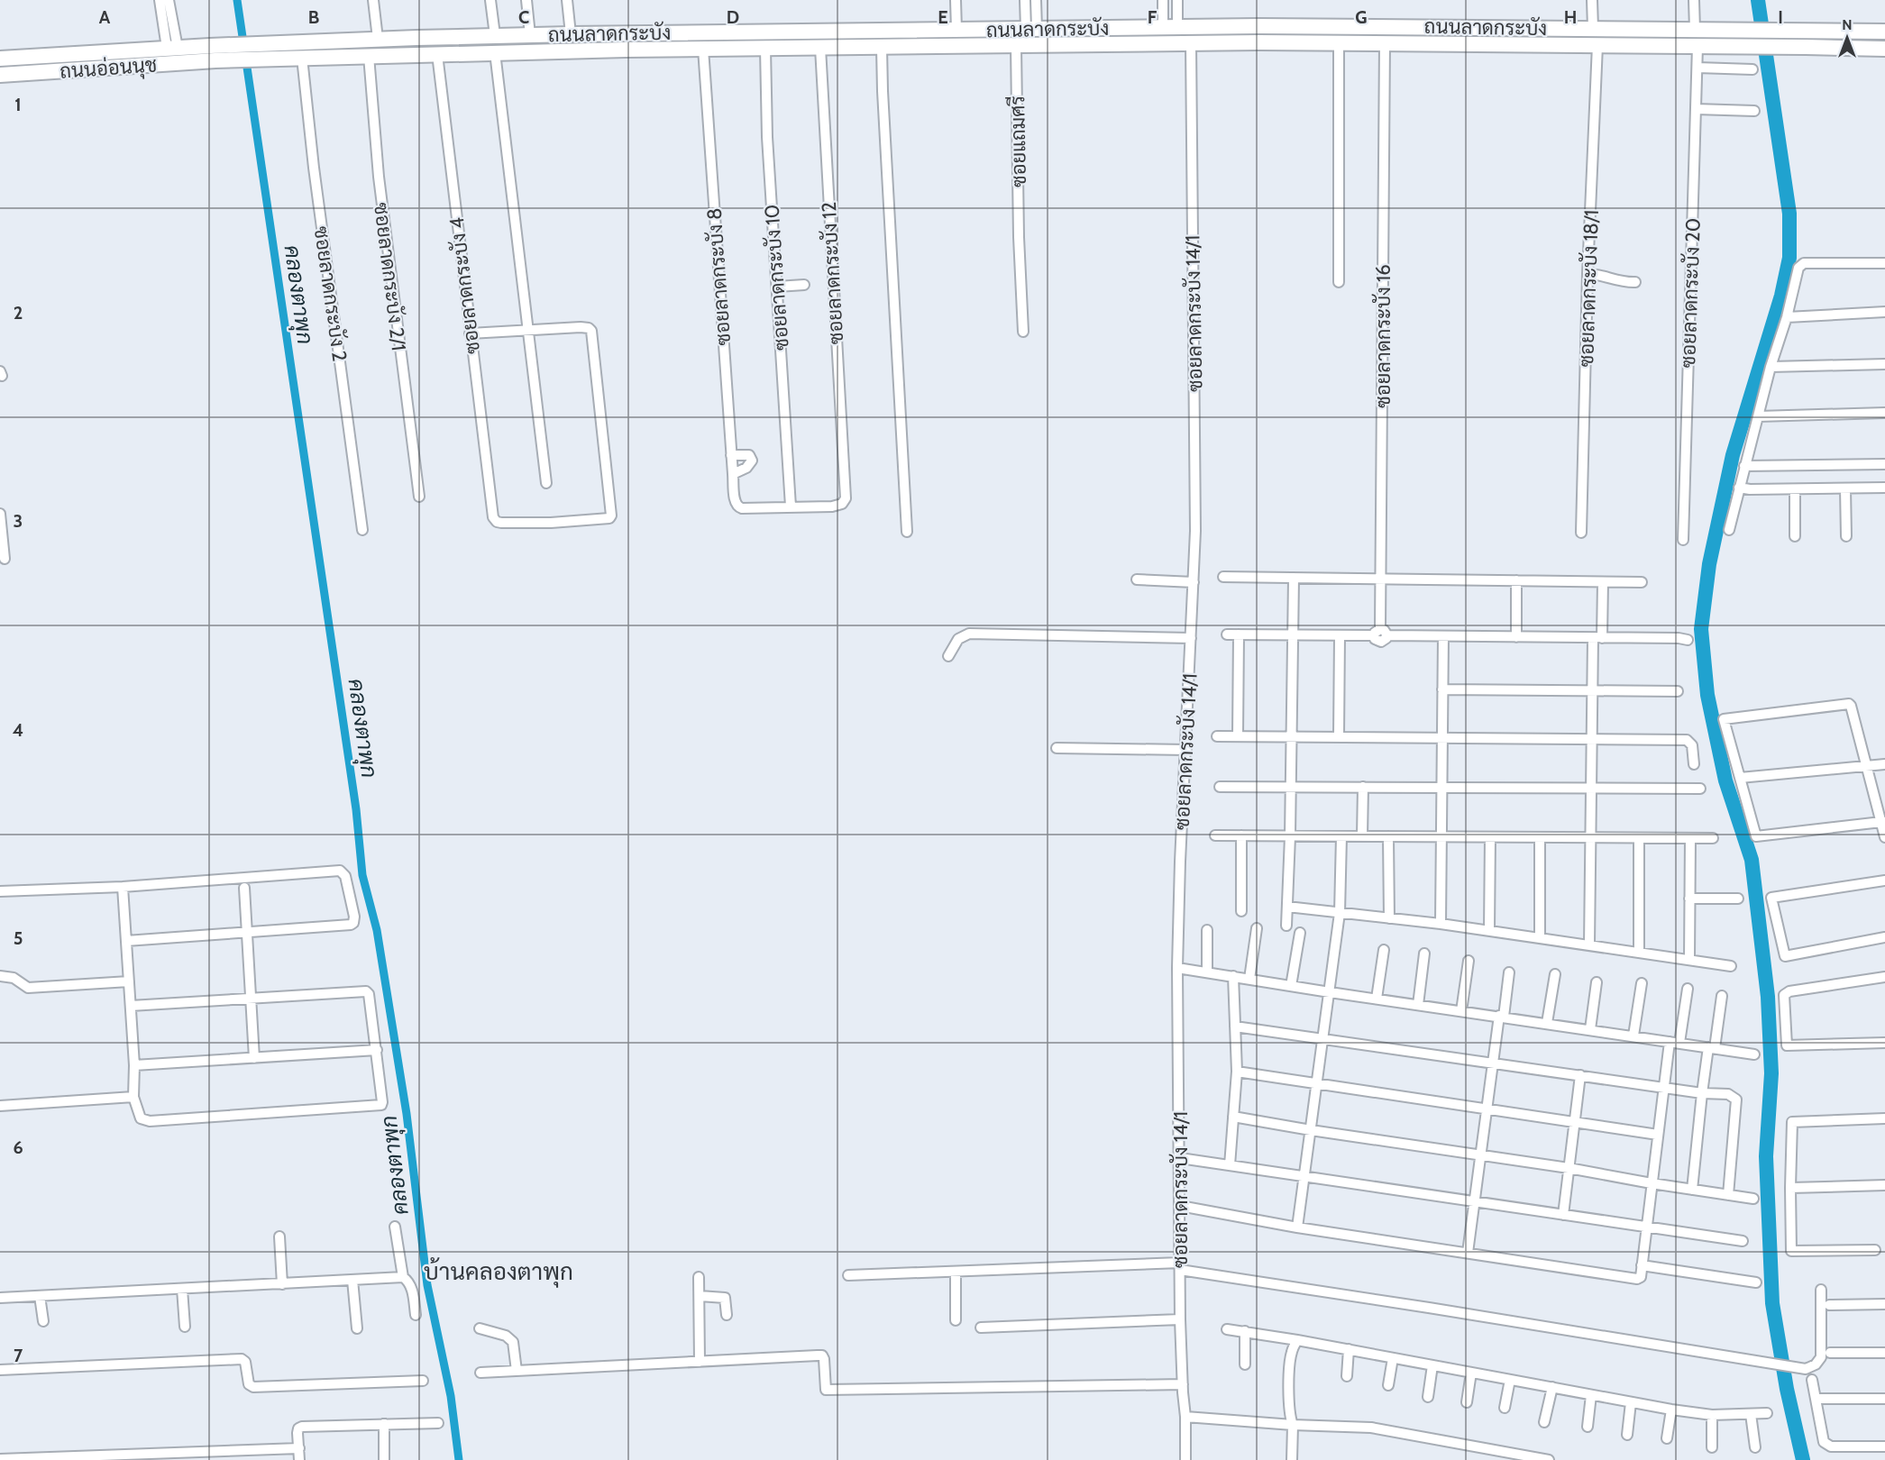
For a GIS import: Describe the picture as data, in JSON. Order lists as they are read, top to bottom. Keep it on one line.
{"streets":{"main road":["ถนนลาดกระบัง","ถนนอ่อนนุช"],"street":["ซอยแถมศรี","ซอยลาดกระบัง 12","ซอยลาดกระบัง 2/1","ซอยลาดกระบัง 8","ซอยลาดกระบัง 10","ซอยลาดกระบัง 4","ซอยลาดกระบัง 18/1","ซอยลาดกระบัง 20","ซอยลาดกระบัง 2","ซอยลาดกระบัง 14/1","ซอยลาดกระบัง 16"]},"crossings":[["ถนนลาดกระบัง","ถนนอ่อนนุช"],["ถนนลาดกระบัง","ซอยแถมศรี"],["ถนนลาดกระบัง","ซอยลาดกระบัง 12"],["ถนนลาดกระบัง","ซอยลาดกระบัง 2/1"],["ถนนลาดกระบัง","ซอยลาดกระบัง 8"],["ถนนลาดกระบัง","ซอยลาดกระบัง 10"],["ถนนลาดกระบัง","ซอยลาดกระบัง 4"],["ถนนลาดกระบัง","ซอยลาดกระบัง 18/1"],["ถนนลาดกระบัง","ซอยลาดกระบัง 20"],["ถนนลาดกระบัง","ซอยลาดกระบัง 2"],["ถนนลาดกระบัง","ซอยลาดกระบัง 14/1"],["ถนนลาดกระบัง","ซอยลาดกระบัง 16"],["ซอยลาดกระบัง 12","ซอยลาดกระบัง 8"],["ซอยลาดกระบัง 12","ซอยลาดกระบัง 10"],["ซอยลาดกระบัง 8","ซอยลาดกระบัง 10"]],"districts":["บ้านคลองตาพุก"],"water":["คลองตาพุก"],"north":"top","grid":{"columns":["A","B","C","D","E","F","G","H","I"],"rows":["1","2","3","4","5","6","7"]}}
